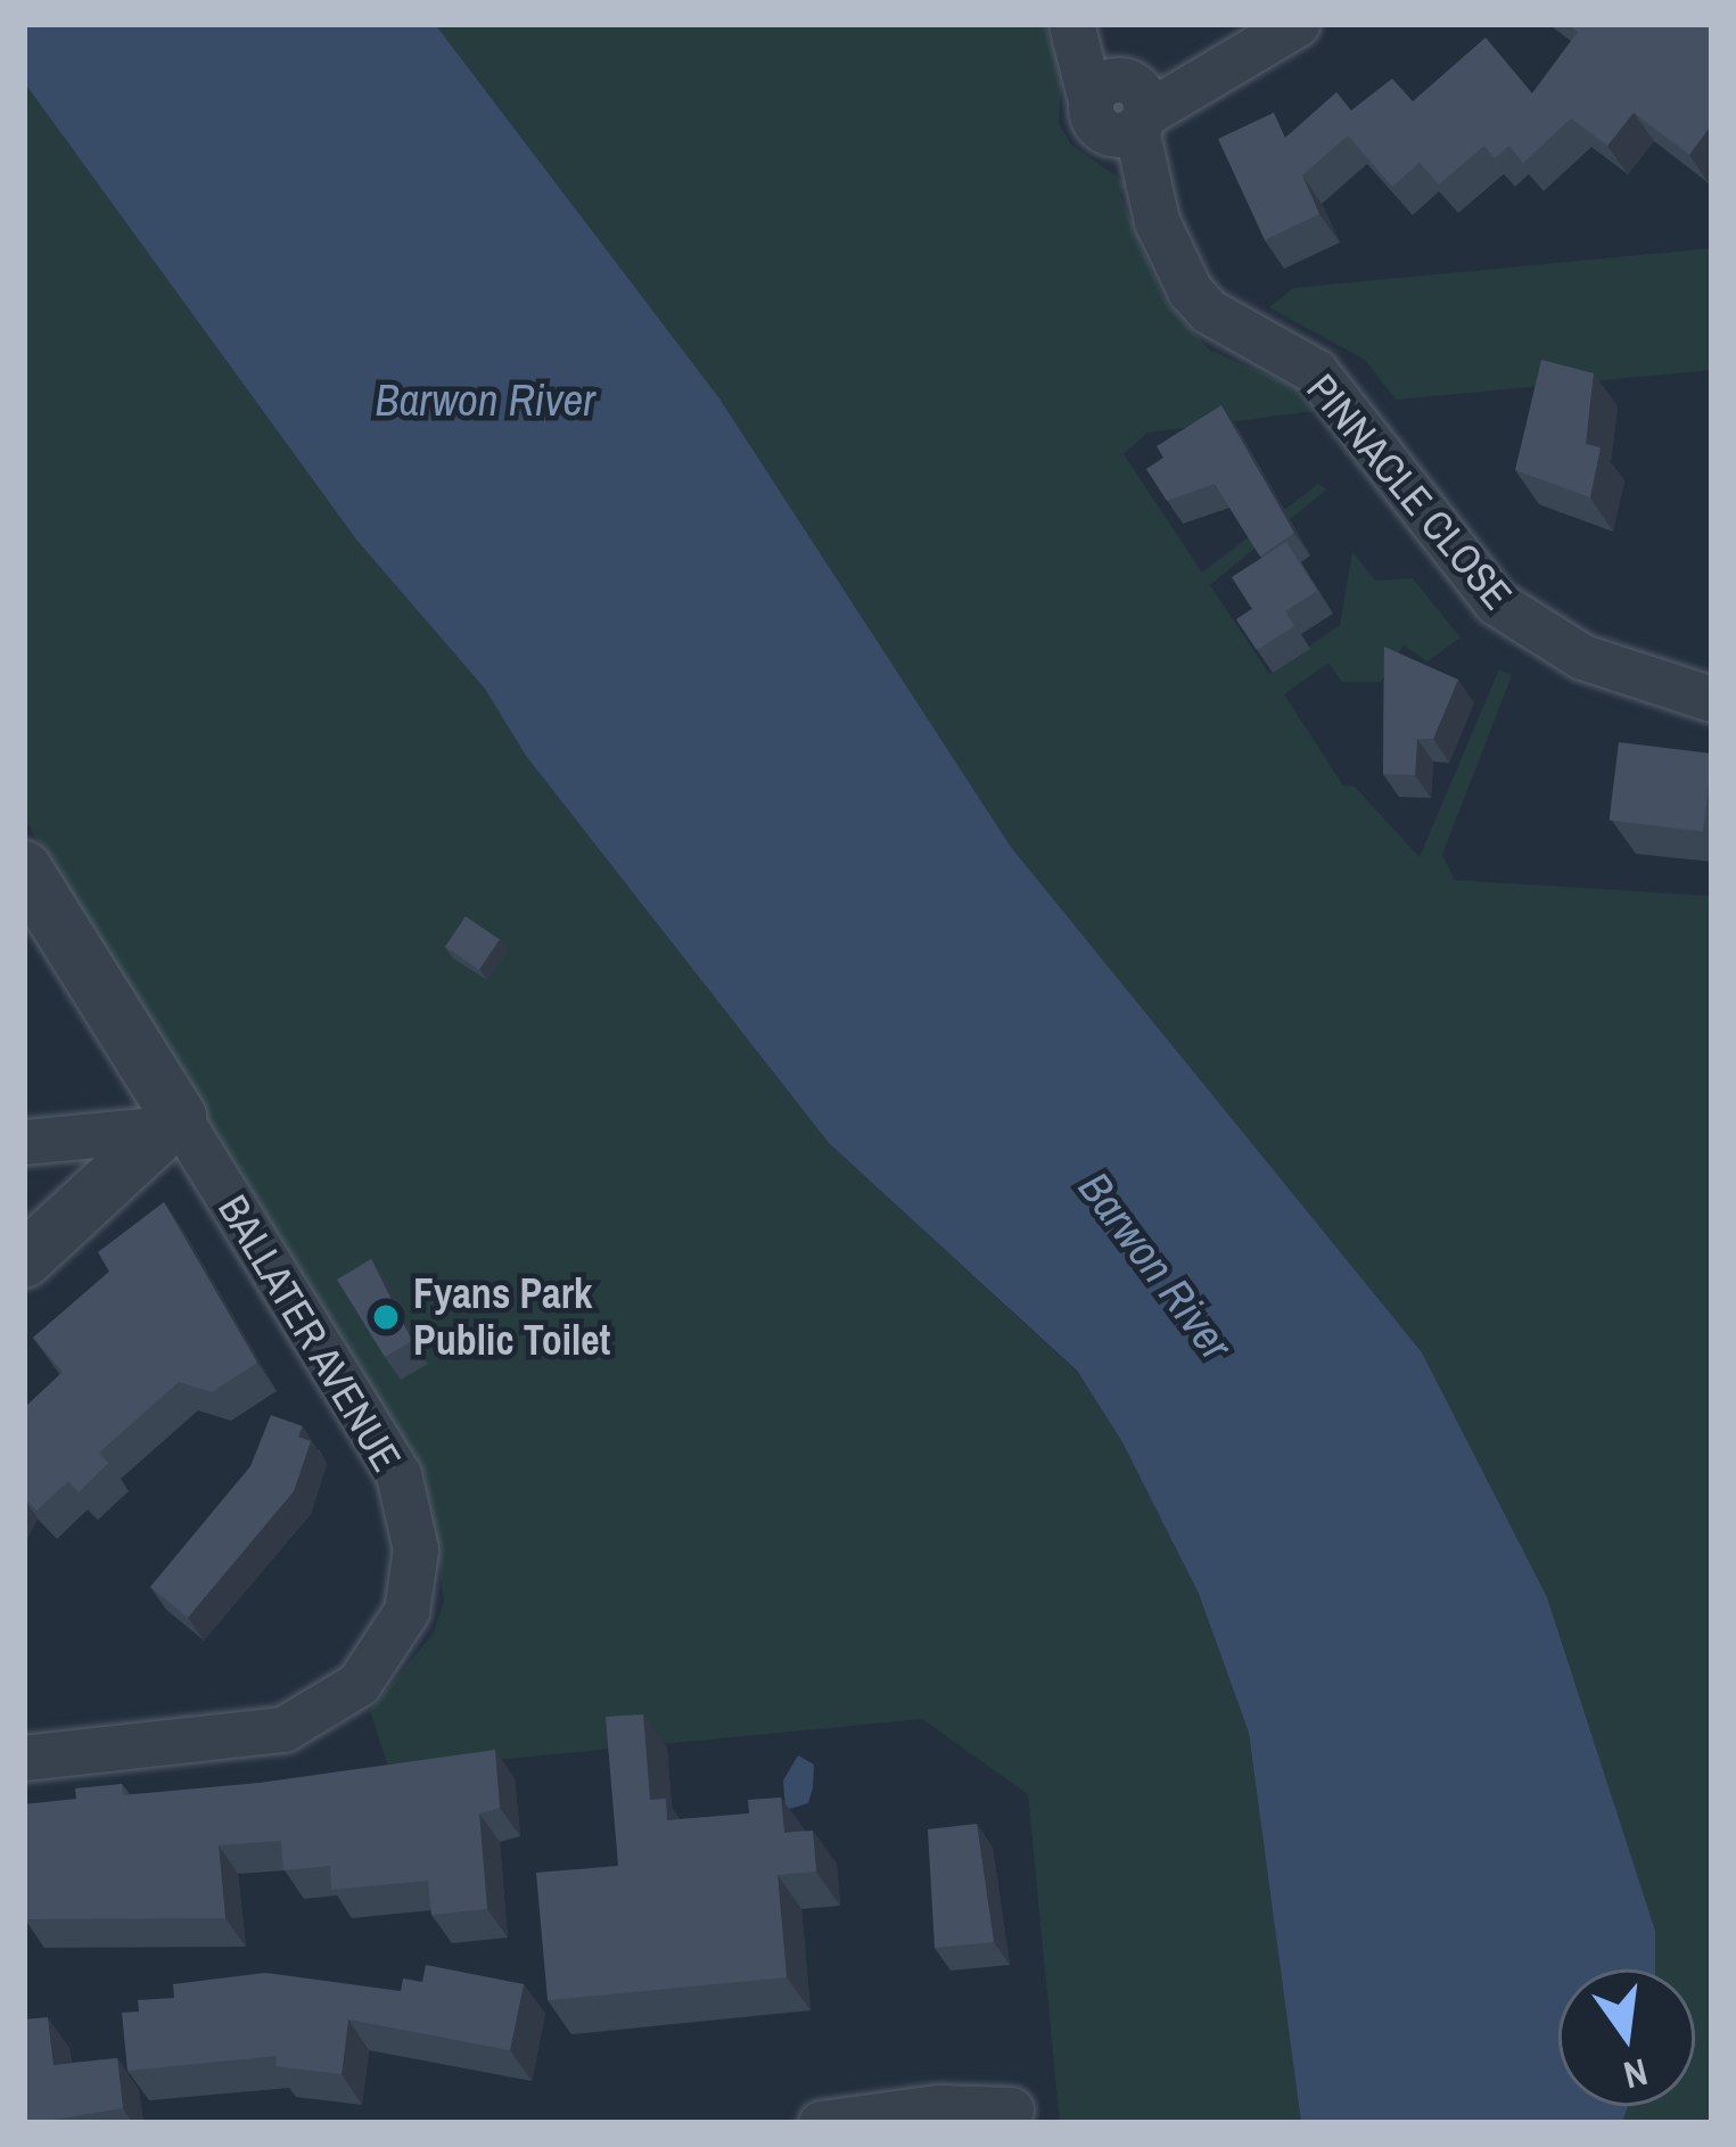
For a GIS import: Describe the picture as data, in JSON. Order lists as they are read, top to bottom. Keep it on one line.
{"streets":{"street":["PINNACLE CLOSE","BALLATER AVENUE"]},"water":["Barwon River"],"places":["Fyans Park Public Toilet"],"north":"bottom"}
